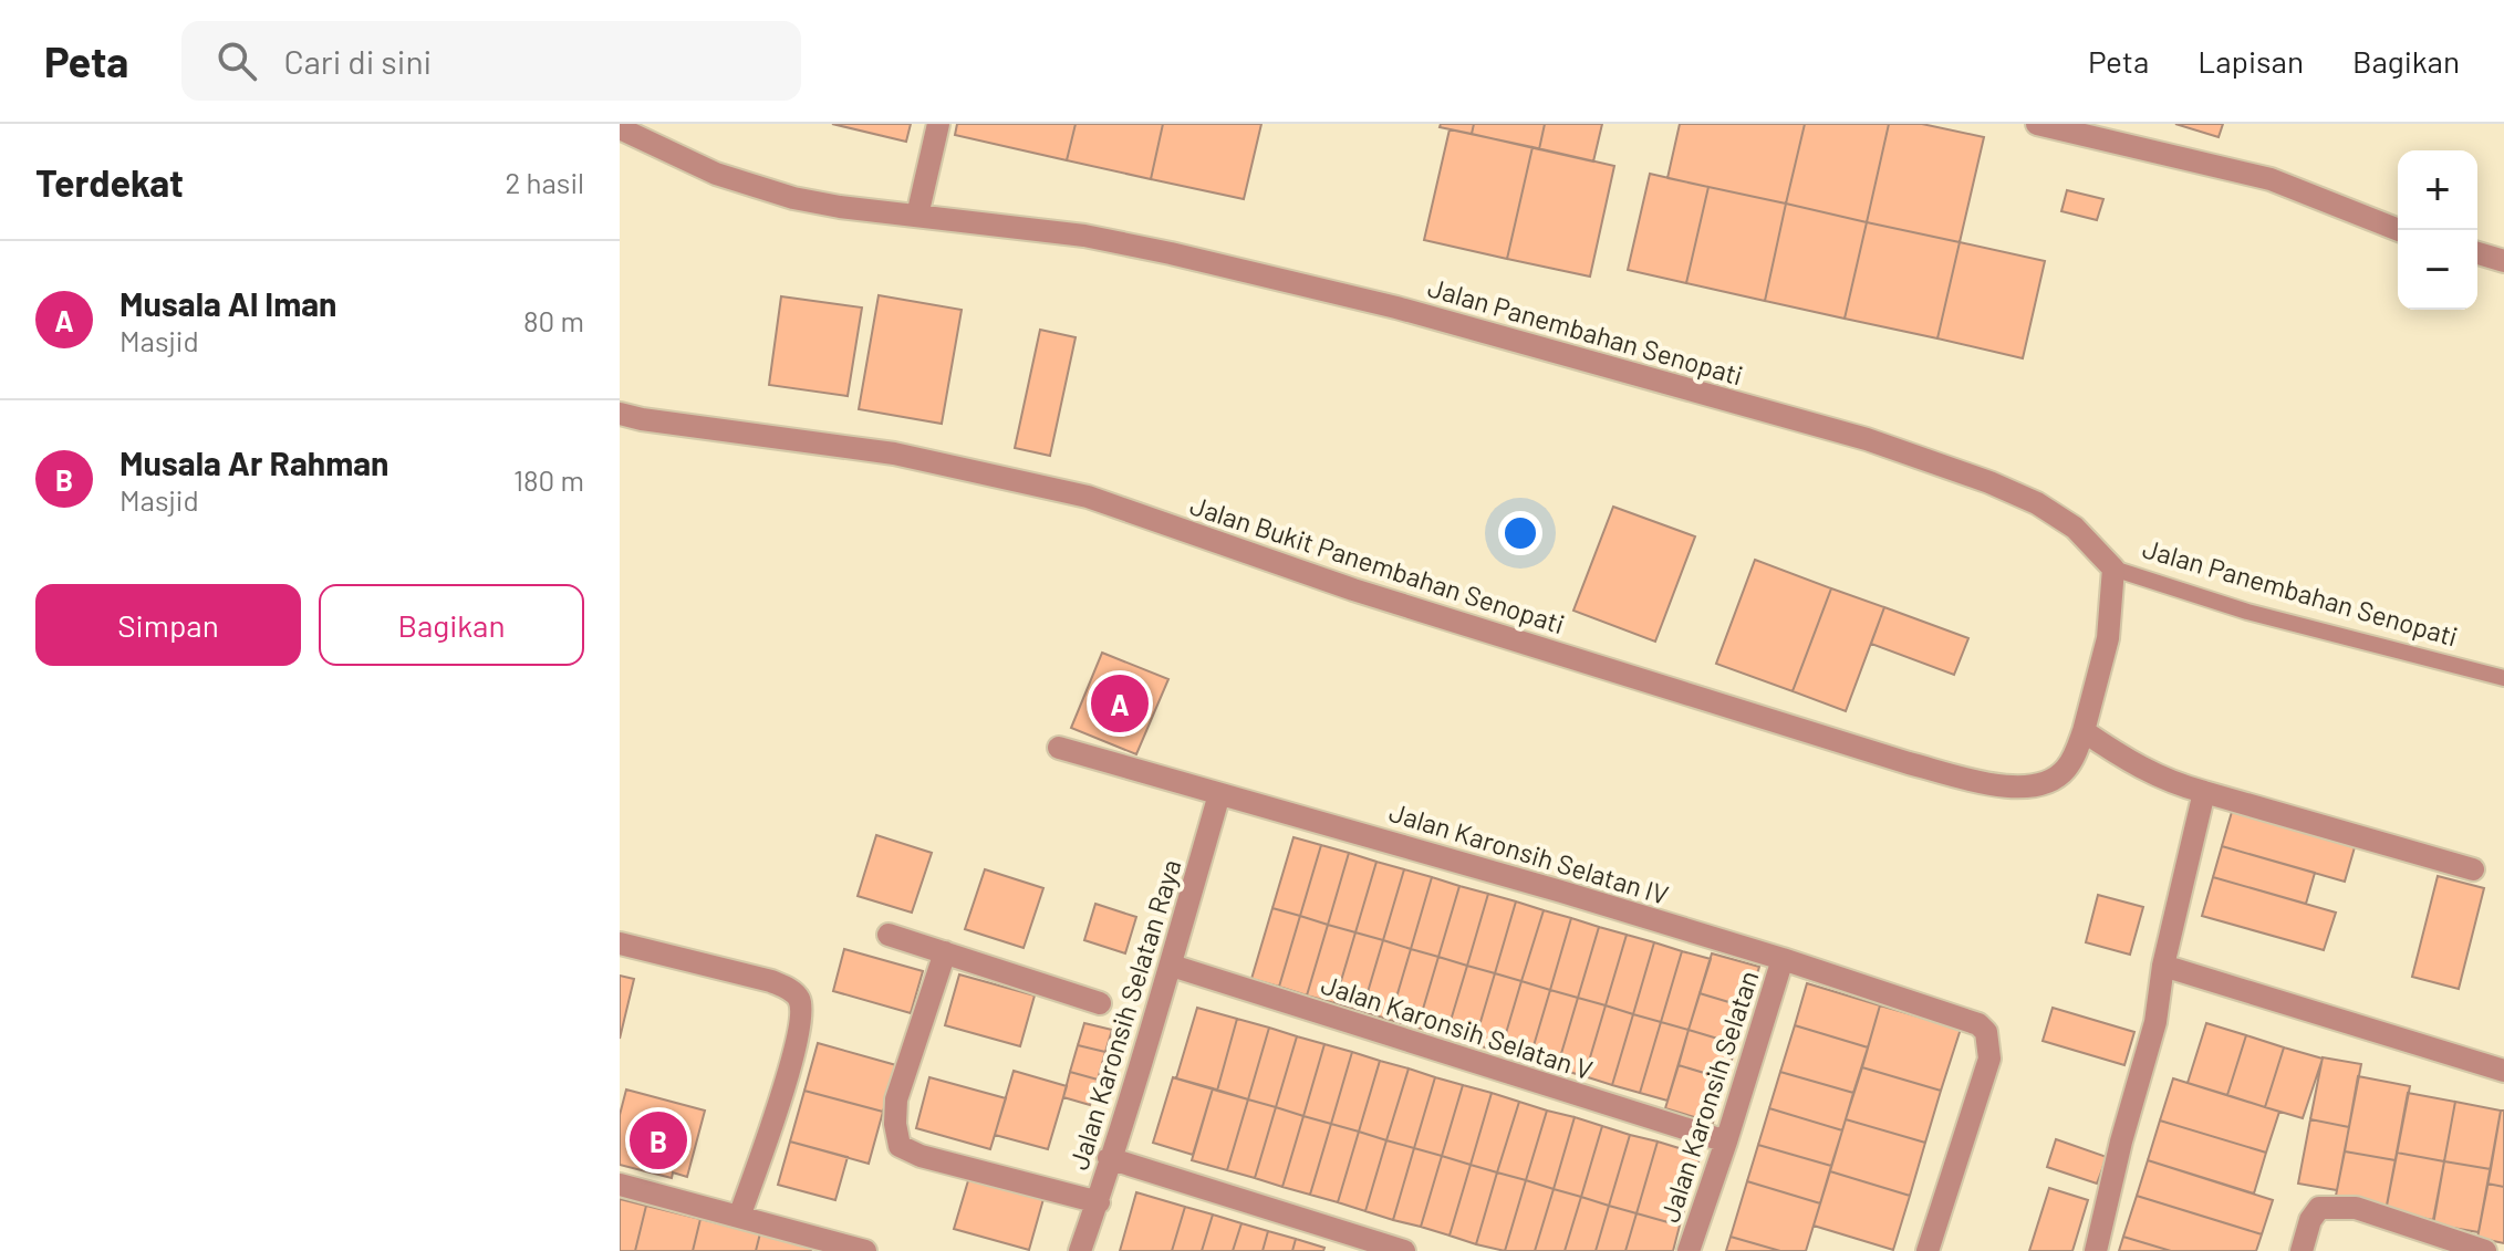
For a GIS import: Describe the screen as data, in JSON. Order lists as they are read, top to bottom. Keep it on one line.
{"streets":{"street":["Jalan Panembahan Senopati","Jalan Bukit Panembahan Senopati","Jalan Karonsih Selatan IV","Jalan Karonsih Selatan Raya","Jalan Karonsih Selatan V","Jalan Karonsih Selatan"]},"crossings":[["Jalan Karonsih Selatan IV","Jalan Karonsih Selatan Raya"],["Jalan Karonsih Selatan IV","Jalan Karonsih Selatan"],["Jalan Karonsih Selatan Raya","Jalan Karonsih Selatan V"],["Jalan Karonsih Selatan V","Jalan Karonsih Selatan"]],"page":{"header":"Peta","search":"Cari di sini","nav":["Peta","Lapisan","Bagikan"],"heading":["Terdekat","2 hasil"],"map_buttons":["+","−"],"list":[{"mark":"A","name":"Musala Al Iman","note":"Masjid","value":"80 m"},{"mark":"B","name":"Musala Ar Rahman","note":"Masjid","value":"180 m"}],"buttons":["Simpan","Bagikan"],"pins":["A","B"]}}
